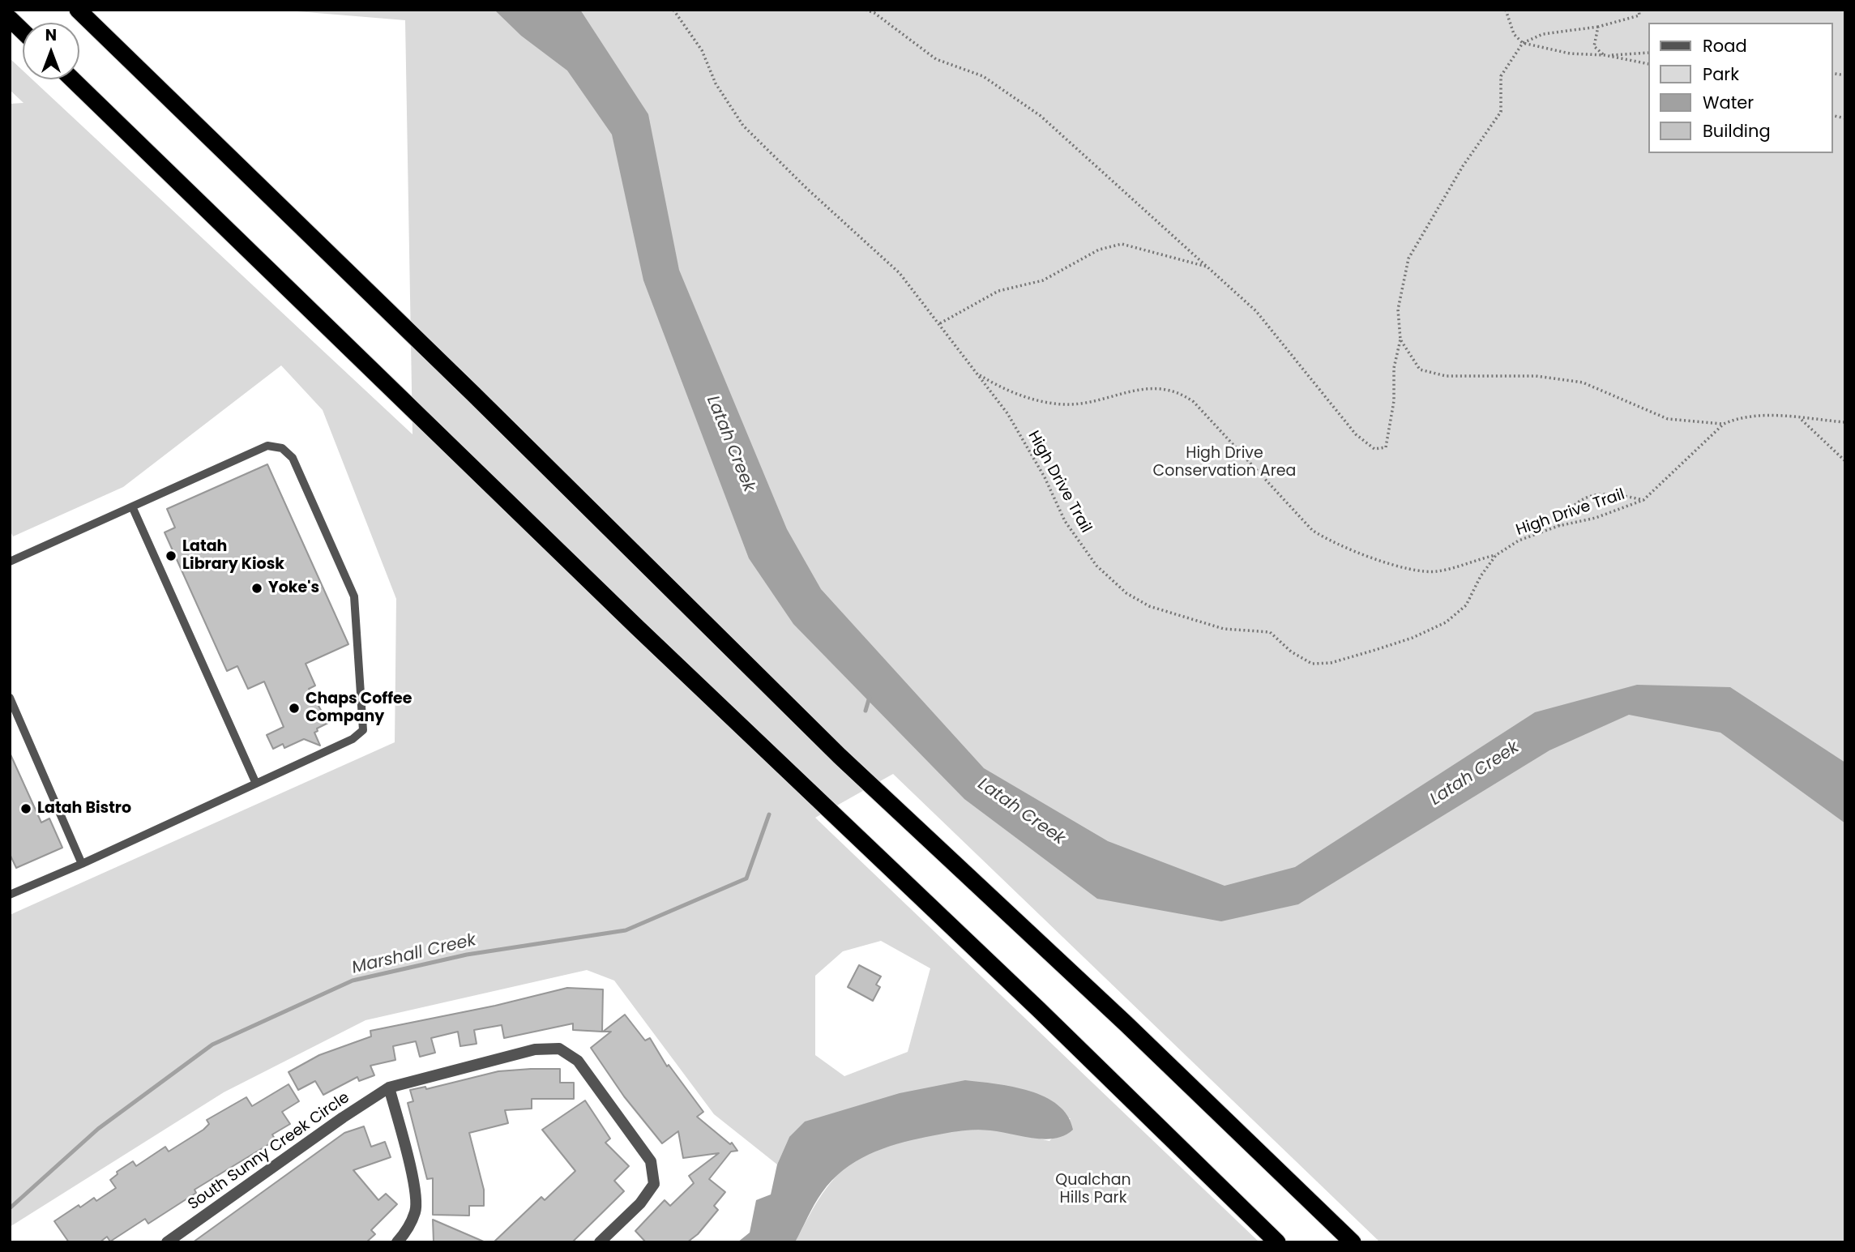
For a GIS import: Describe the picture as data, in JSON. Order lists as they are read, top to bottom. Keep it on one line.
{"streets":{"street":["South Sunny Creek Circle"],"path":["High Drive Trail"]},"water":["Latah Creek","Marshall Creek"],"parks":["High Drive Conservation Area","Qualchan Hills Park"],"places":["Latah Library Kiosk","Yoke's","Chaps Coffee Company","Latah Bistro"],"legend":["Road","Park","Water","Building"],"north":"top"}
